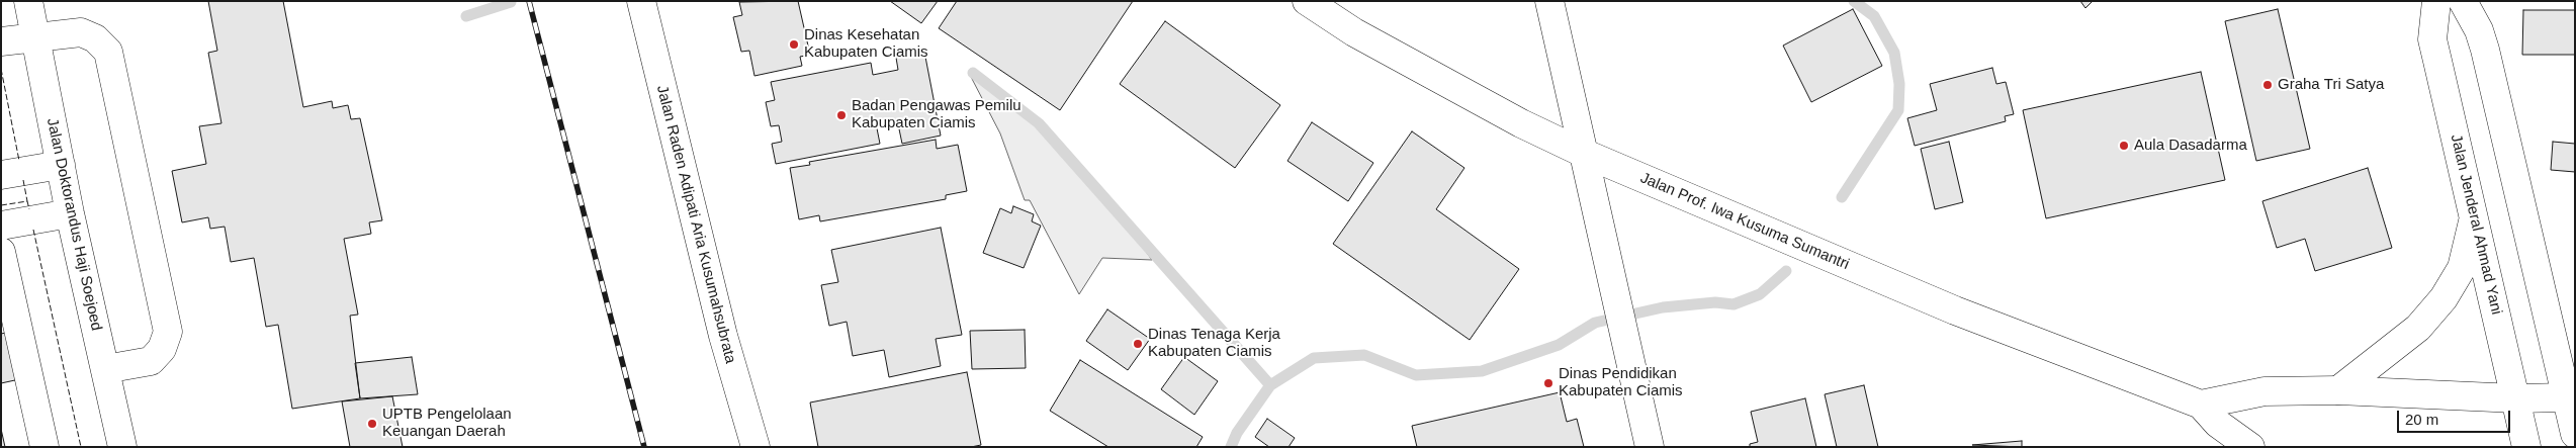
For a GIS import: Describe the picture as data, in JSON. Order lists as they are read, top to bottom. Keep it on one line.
{"streets":{"main road":["Jalan Prof. Iwa Kusuma Sumantri","Jalan Doktorandus Haji Soejoed","Jalan Raden Adipati Aria Kusumahsubrata","Jalan Jenderal Ahmad Yani"]},"places":["Dinas Kesehatan Kabupaten Ciamis","Graha Tri Satya","Badan Pengawas Pemilu Kabupaten Ciamis","Aula Dasadarma","Dinas Tenaga Kerja Kabupaten Ciamis","Dinas Pendidikan Kabupaten Ciamis","UPTB Pengelolaan Keuangan Daerah"],"scale_bar":"20 m"}
